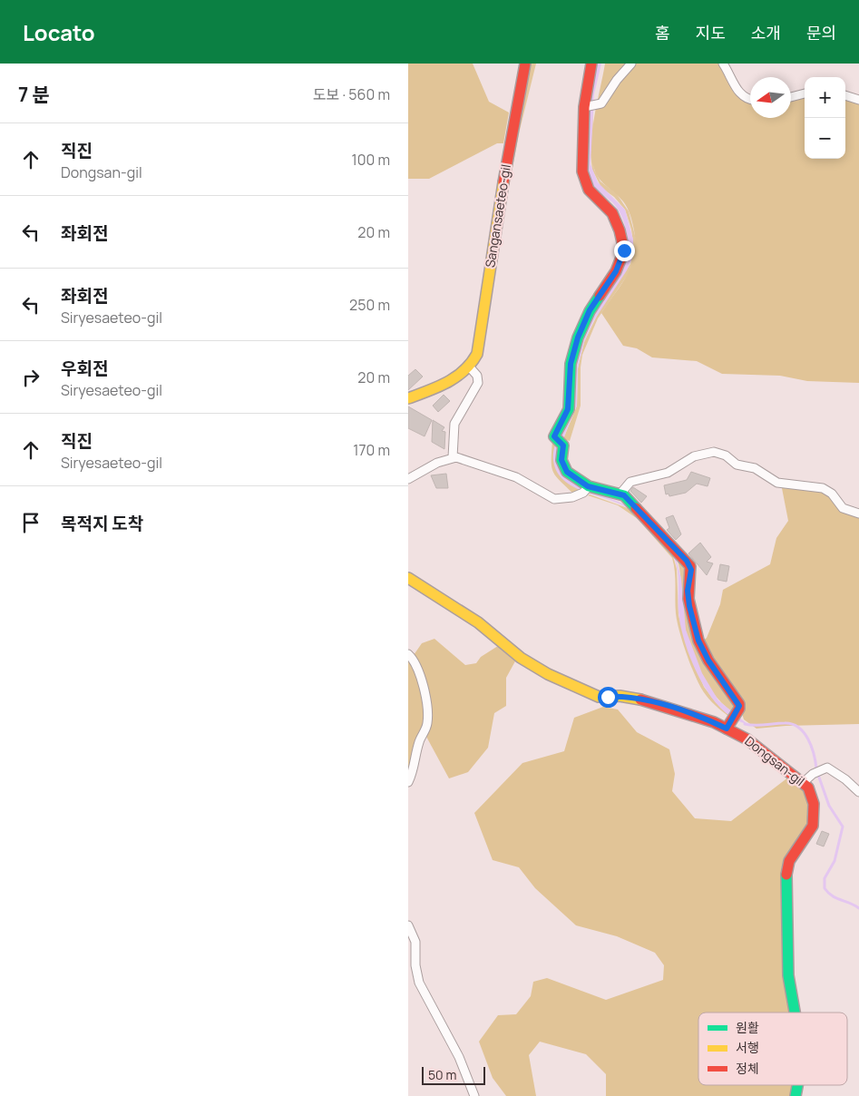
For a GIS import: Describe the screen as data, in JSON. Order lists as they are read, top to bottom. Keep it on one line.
{"streets":{"street":["Sangansaeteo-gil","Dongsan-gil"]},"legend":["원활","서행","정체"],"scale_bar":"50 m","north":"left","page":{"header":"Locato","nav":["홈","지도","소개","문의"],"heading":["7 분","도보 · 560 m"],"map_buttons":["+","−"],"list":[["직진","Dongsan-gil","100 m"],["좌회전","20 m"],["좌회전","Siryesaeteo-gil","250 m"],["우회전","Siryesaeteo-gil","20 m"],["직진","Siryesaeteo-gil","170 m"],"목적지 도착"],"scale":"50 m"}}
